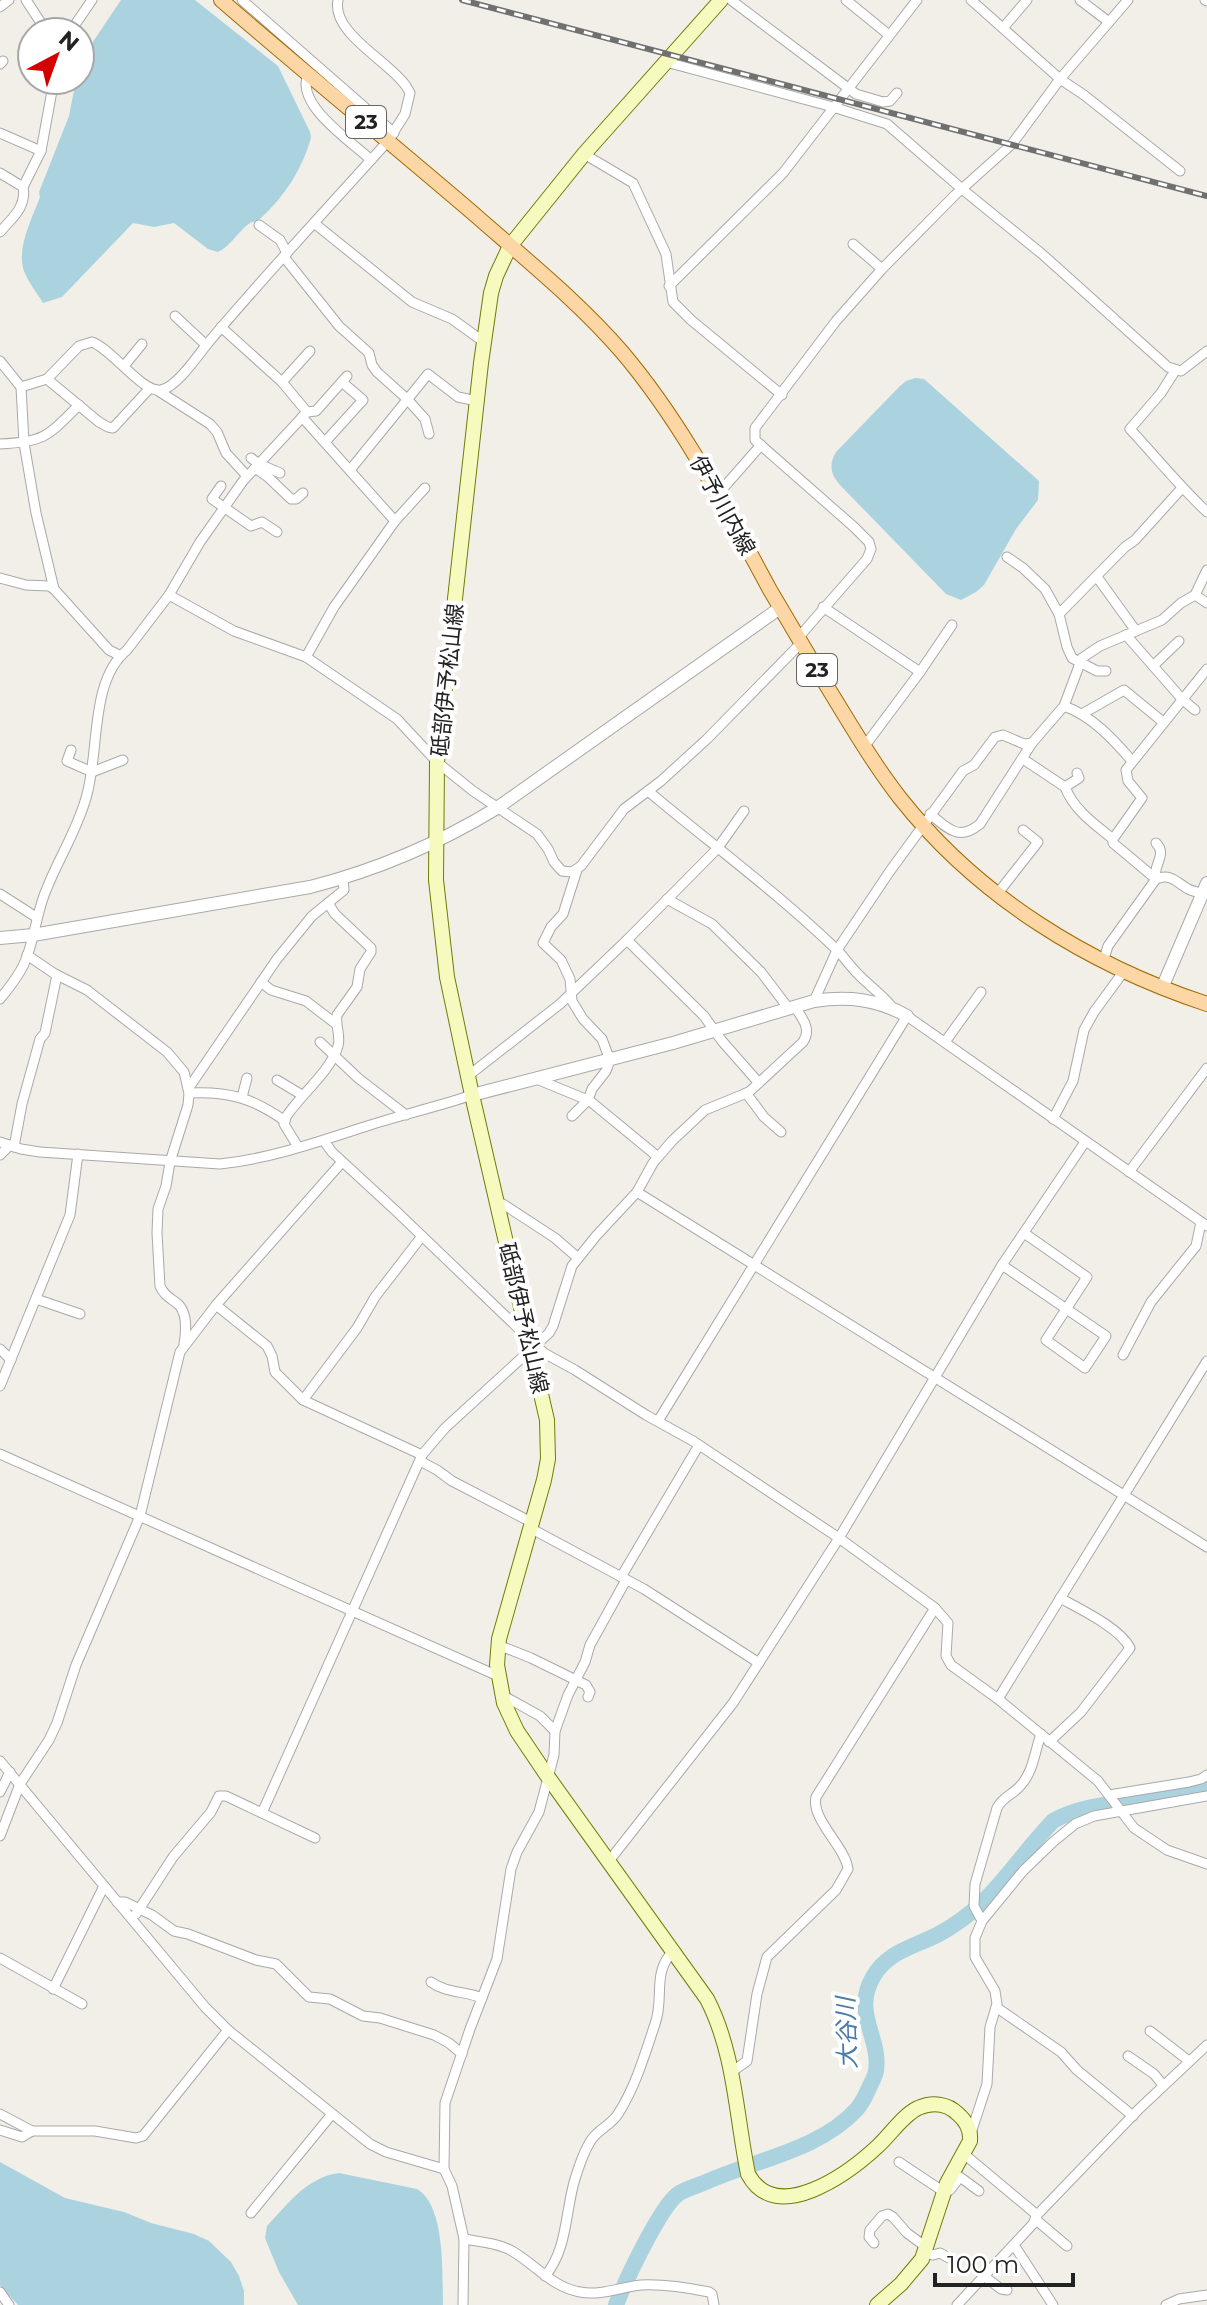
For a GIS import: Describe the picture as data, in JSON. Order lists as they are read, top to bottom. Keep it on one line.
{"streets":{"main road":["23","伊予川内線","砥部伊予松山線"]},"crossings":[["伊予川内線","砥部伊予松山線"]],"water":["大谷川"],"scale_bar":"100 m","north":"top right"}
